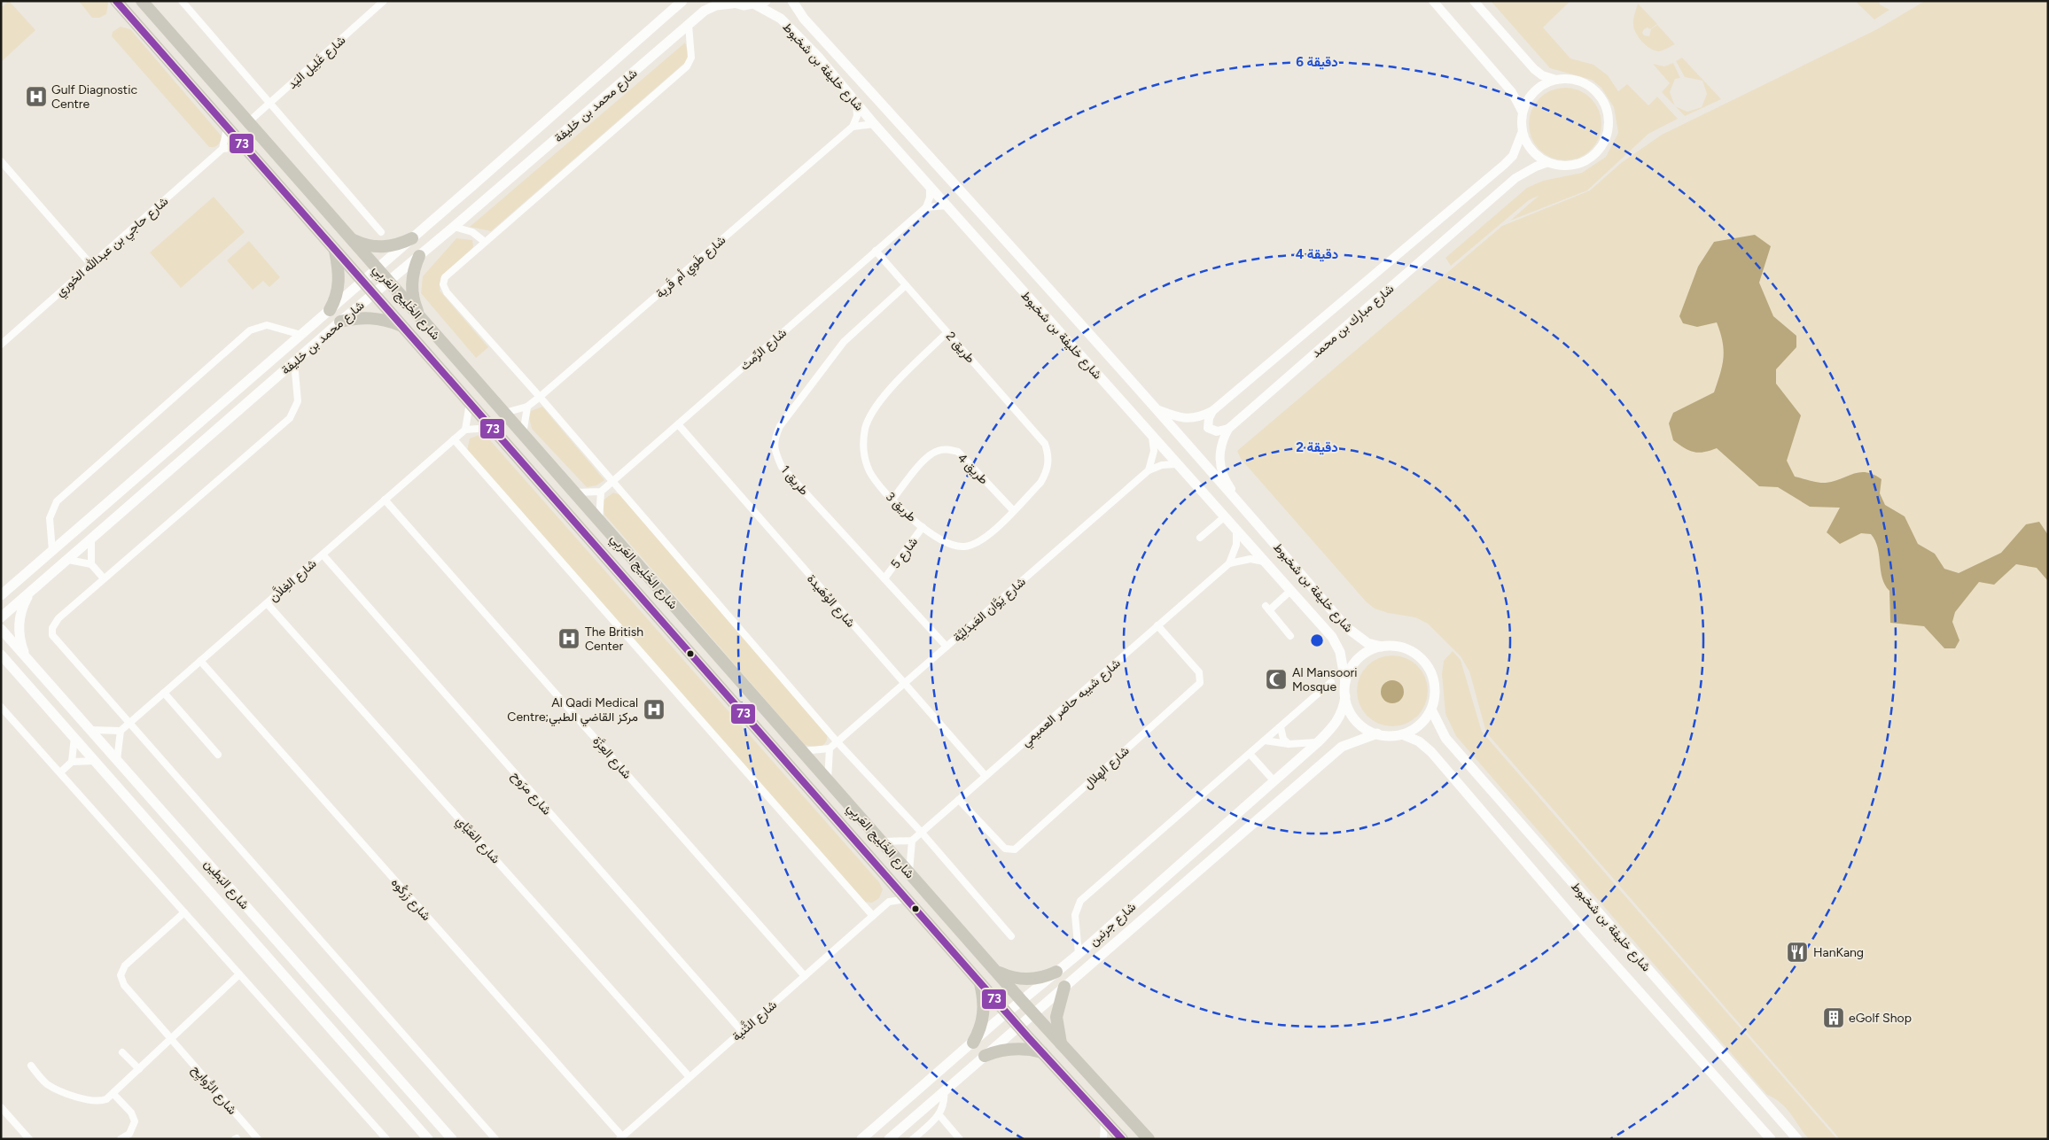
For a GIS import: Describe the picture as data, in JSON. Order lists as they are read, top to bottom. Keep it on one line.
{"streets":{"highway":["شارع الخَلِيج العَربِي"],"main road":["شارع خليفة بن شخبوط","شارع محمد بن خليفة","شارع البَطِين","شارع جرنين"],"street":["شارع غَلِيل اليَد","شارع حاجي بن عبدالله الخوري","شارع طَوي أم قَرية","شارع مبارك بن محمد","طريق 2","شارع الرِّمث","طريق 4","طريق 1","طريق 3","شارع 5","شارع الغِلاَّن","شارع الوُهَيدة","شارع يَوَّان العَبدَلِيَّة","شارع شيبه حاضر العميمي","شارع العِزَّة","شارع الهِلال","شارع مرَوح","شارع العَيَّاي","شارع زَركُوه","شارع الثَّنية","شارع الرُّوايِح"]},"crossings":[["شارع غَلِيل اليَد","شارع الخَلِيج العَربِي"],["شارع خليفة بن شخبوط","شارع محمد بن خليفة"],["شارع خليفة بن شخبوط","شارع مبارك بن محمد"],["شارع خليفة بن شخبوط","شارع يَوَّان العَبدَلِيَّة"],["شارع خليفة بن شخبوط","شارع جرنين"],["شارع محمد بن خليفة","شارع الخَلِيج العَربِي"],["شارع طَوي أم قَرية","شارع الخَلِيج العَربِي"],["شارع الخَلِيج العَربِي","شارع جرنين"],["طريق 2","شارع الرِّمث"],["طريق 2","طريق 1"],["طريق 2","طريق 3"],["شارع الرِّمث","شارع الوُهَيدة"],["طريق 4","طريق 3"],["طريق 1","شارع 5"],["طريق 1","شارع يَوَّان العَبدَلِيَّة"],["طريق 3","شارع 5"],["شارع الغِلاَّن","شارع العِزَّة"],["شارع الغِلاَّن","شارع مرَوح"],["شارع الغِلاَّن","شارع العَيَّاي"],["شارع الغِلاَّن","شارع زَركُوه"],["شارع الوُهَيدة","شارع يَوَّان العَبدَلِيَّة"],["شارع الوُهَيدة","شارع شيبه حاضر العميمي"],["شارع شيبه حاضر العميمي","شارع الهِلال"],["شارع العِزَّة","شارع الثَّنية"],["شارع مرَوح","شارع الثَّنية"],["شارع العَيَّاي","شارع الثَّنية"],["شارع زَركُوه","شارع الثَّنية"]],"places":{"hospital":["Gulf Diagnostic Centre","The British Center","Al Qadi Medical Centre;مركز القاضي الطبي"],"mosque":["Al Mansoori Mosque"],"restaurant":["HanKang"],"building":["eGolf Shop"]},"lines":["transit line 73"],"rings":["6 دقيقة","4 دقيقة","2 دقيقة"]}
